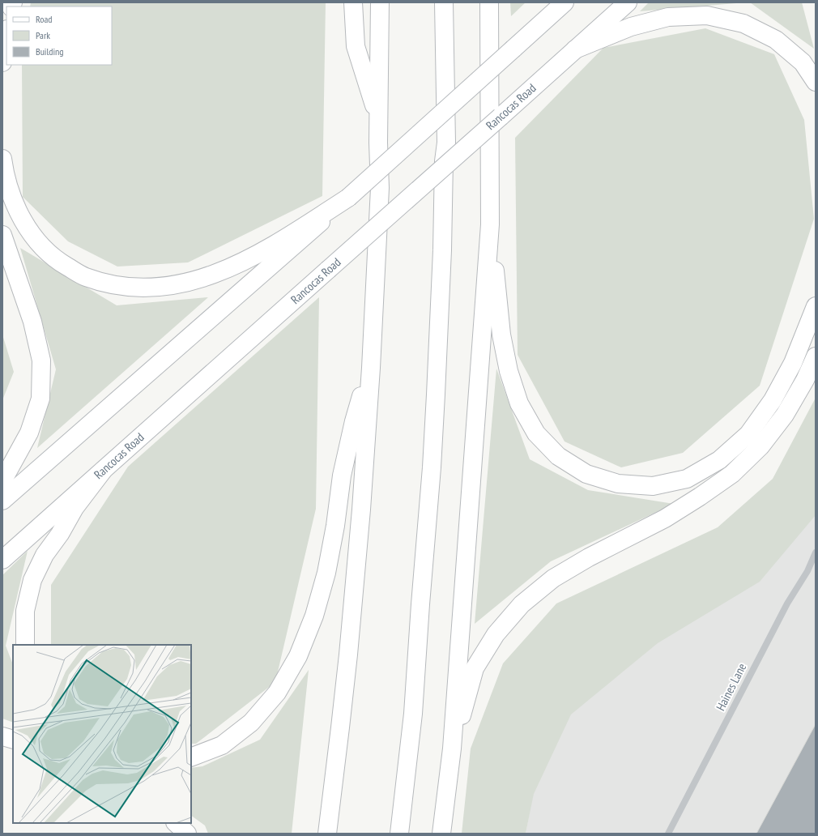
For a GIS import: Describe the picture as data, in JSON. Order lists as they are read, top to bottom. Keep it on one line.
{"streets":{"main road":["Rancocas Road"],"lane":["Haines Lane"]},"legend":["Road","Park","Building"]}
